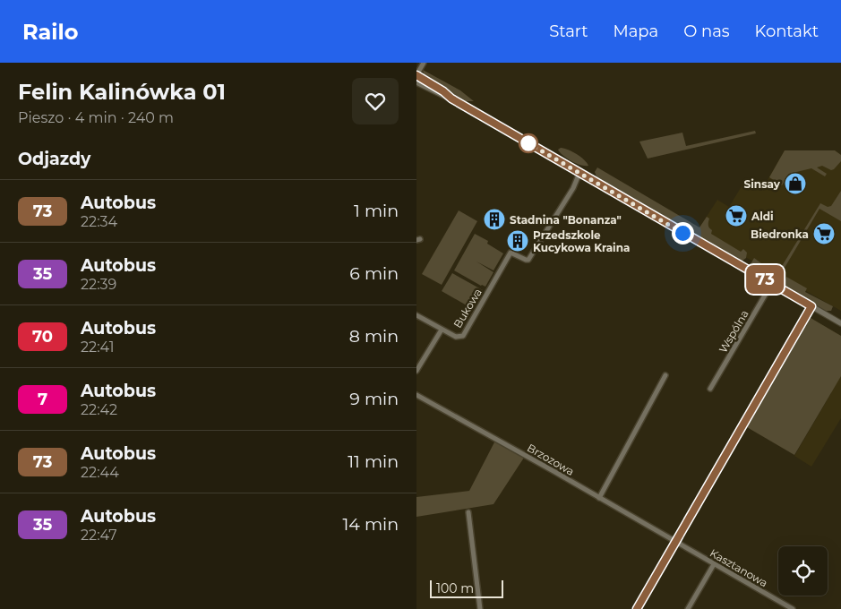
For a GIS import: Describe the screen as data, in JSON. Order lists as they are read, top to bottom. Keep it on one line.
{"streets":{"street":["Bukowa","Wspólna","Brzozowa","Kasztanowa"]},"crossings":[["Brzozowa","Kasztanowa"]],"places":{"shop":["Sinsay"],"supermarket":["Aldi","Biedronka"],"building":["Stadnina \"Bonanza\"","Przedszkole Kucykowa Kraina"]},"lines":["bus line 73"],"scale_bar":"100 m","page":{"header":"Railo","nav":["Start","Mapa","O nas","Kontakt"],"heading":[["Felin Kalinówka 01","Pieszo · 4 min · 240 m"],"Odjazdy"],"on_map":"73","list":[{"mark":"73","name":"Autobus","note":"22:34","value":"1 min"},{"mark":"35","name":"Autobus","note":"22:39","value":"6 min"},{"mark":"70","name":"Autobus","note":"22:41","value":"8 min"},{"mark":"7","name":"Autobus","note":"22:42","value":"9 min"},{"mark":"73","name":"Autobus","note":"22:44","value":"11 min"},{"mark":"35","name":"Autobus","note":"22:47","value":"14 min"}],"scale":"100 m"}}
